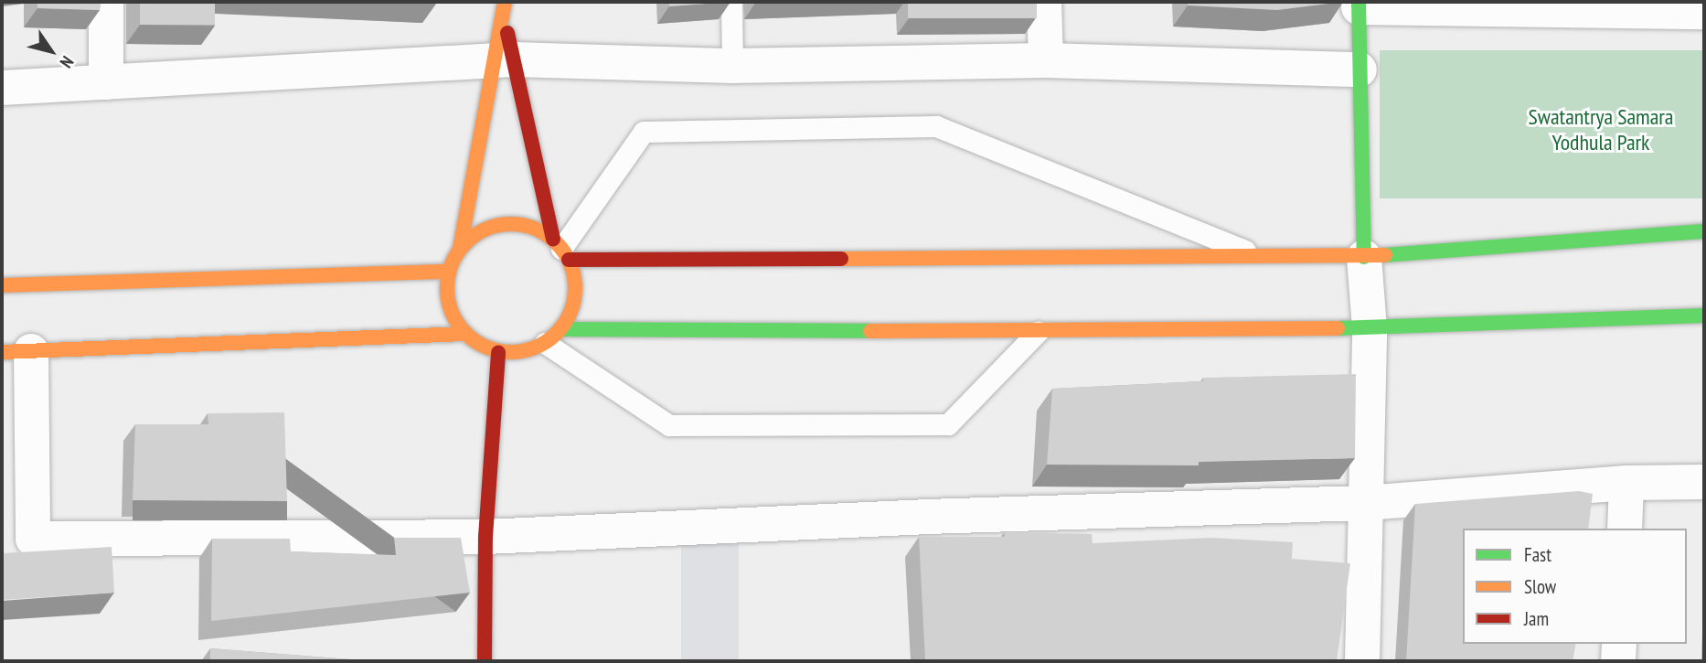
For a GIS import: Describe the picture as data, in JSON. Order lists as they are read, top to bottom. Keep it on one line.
{"parks":["Swatantrya Samara Yodhula Park"],"legend":["Fast","Slow","Jam"],"north":"bottom right"}
